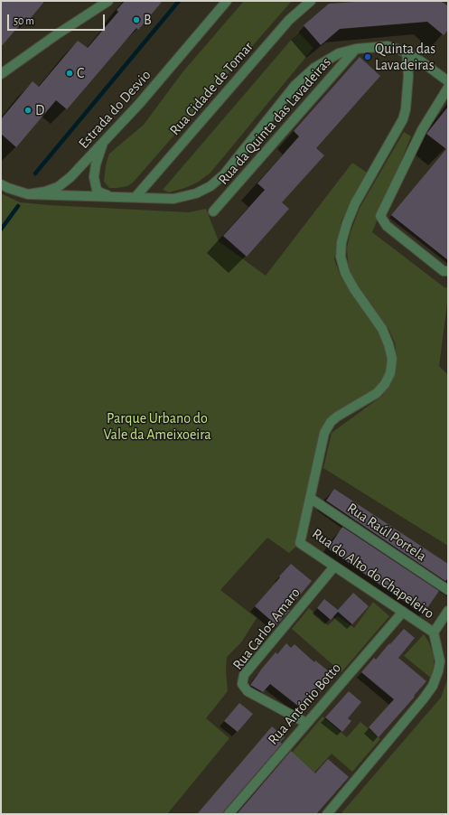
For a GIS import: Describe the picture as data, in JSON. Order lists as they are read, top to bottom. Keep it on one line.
{"streets":{"street":["Rua Cidade de Tomar","Estrada do Desvio","Rua da Quinta das Lavadeiras","Rua Raúl Portela","Rua do Alto do Chapeleiro","Rua Carlos Amaro","Rua António Botto"]},"crossings":[["Rua Raúl Portela","Rua do Alto do Chapeleiro"],["Rua do Alto do Chapeleiro","Rua Carlos Amaro"],["Rua do Alto do Chapeleiro","Rua António Botto"],["Rua Carlos Amaro","Rua António Botto"]],"parks":["Parque Urbano do Vale da Ameixoeira"],"places":["B","Quinta das Lavadeiras","C","D"],"scale_bar":"50 m"}
